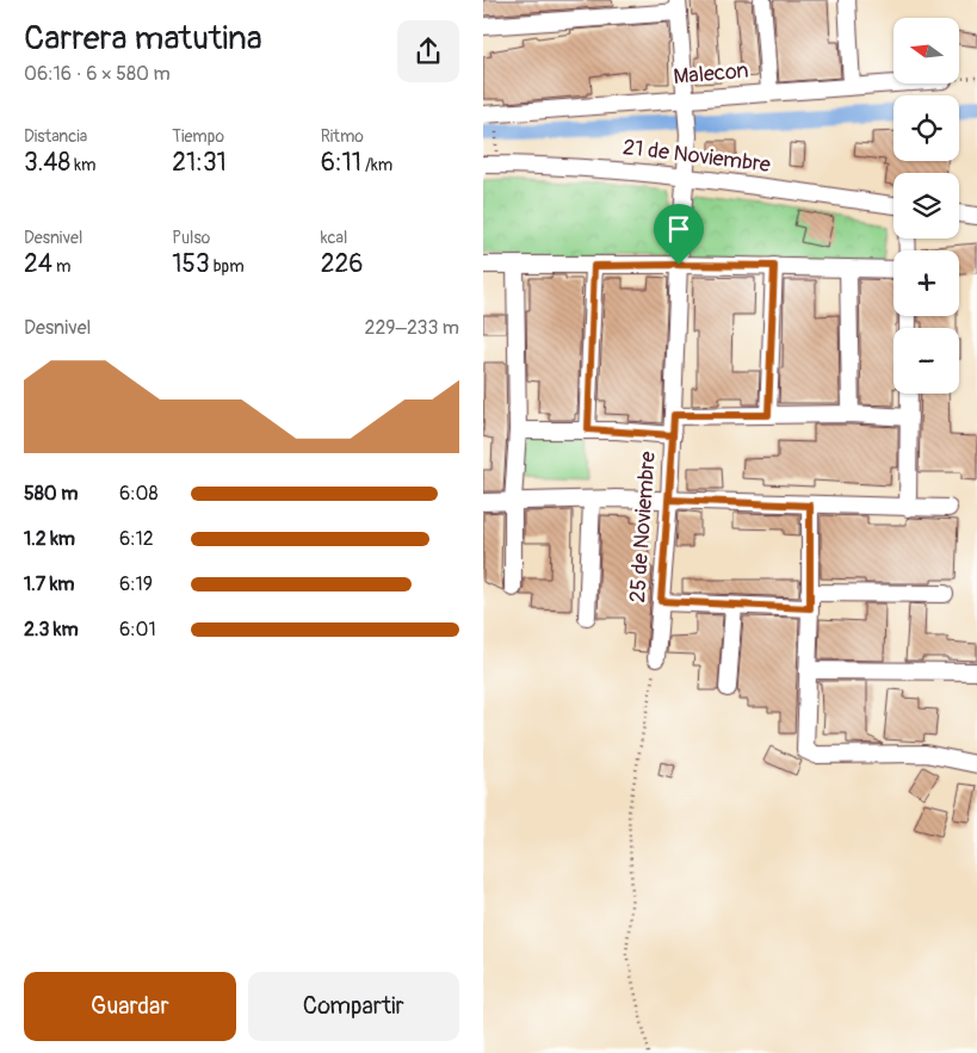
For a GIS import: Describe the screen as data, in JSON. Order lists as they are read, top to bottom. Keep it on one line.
{"streets":{"street":["Malecon","21 de Noviembre","25 de Noviembre"]},"crossings":[["Malecon","25 de Noviembre"],["21 de Noviembre","25 de Noviembre"]],"north":"left","page":{"heading":["Carrera matutina","06:16 · 6 × 580 m"],"map_buttons":["+","−"],"stats":[["Distancia","3.48 km"],["Tiempo","21:31"],["Ritmo","6:11 /km"],["Desnivel","24 m"],["Pulso","153 bpm"],["kcal","226"]],"chart":["Desnivel","229–233 m"],"list":[{"name":"580 m","note":"6:08"},{"name":"1.2 km","note":"6:12"},{"name":"1.7 km","note":"6:19"},{"name":"2.3 km","note":"6:01"}],"buttons":["Guardar","Compartir"]}}
